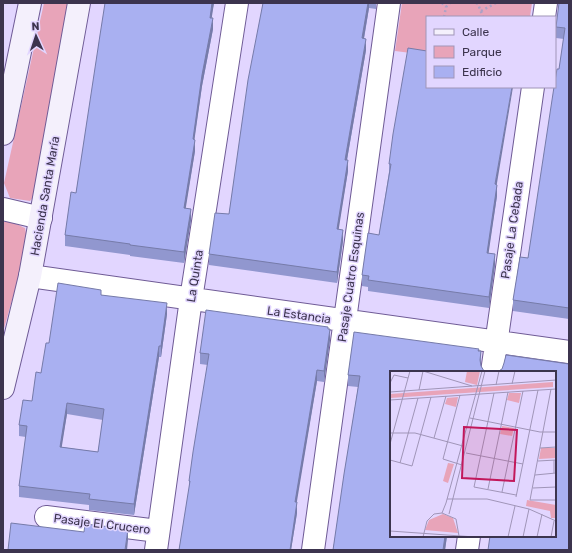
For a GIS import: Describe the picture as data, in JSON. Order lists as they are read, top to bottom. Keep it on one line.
{"streets":{"street":["Hacienda Santa María","Pasaje La Cebada","La Quinta","Pasaje Cuatro Esquinas","La Estancia","Pasaje El Crucero"]},"crossings":[["Hacienda Santa María","La Estancia"],["Pasaje La Cebada","La Estancia"],["La Quinta","La Estancia"],["La Quinta","Pasaje El Crucero"],["Pasaje Cuatro Esquinas","La Estancia"]],"legend":["Calle","Parque","Edificio"],"north":"top"}
